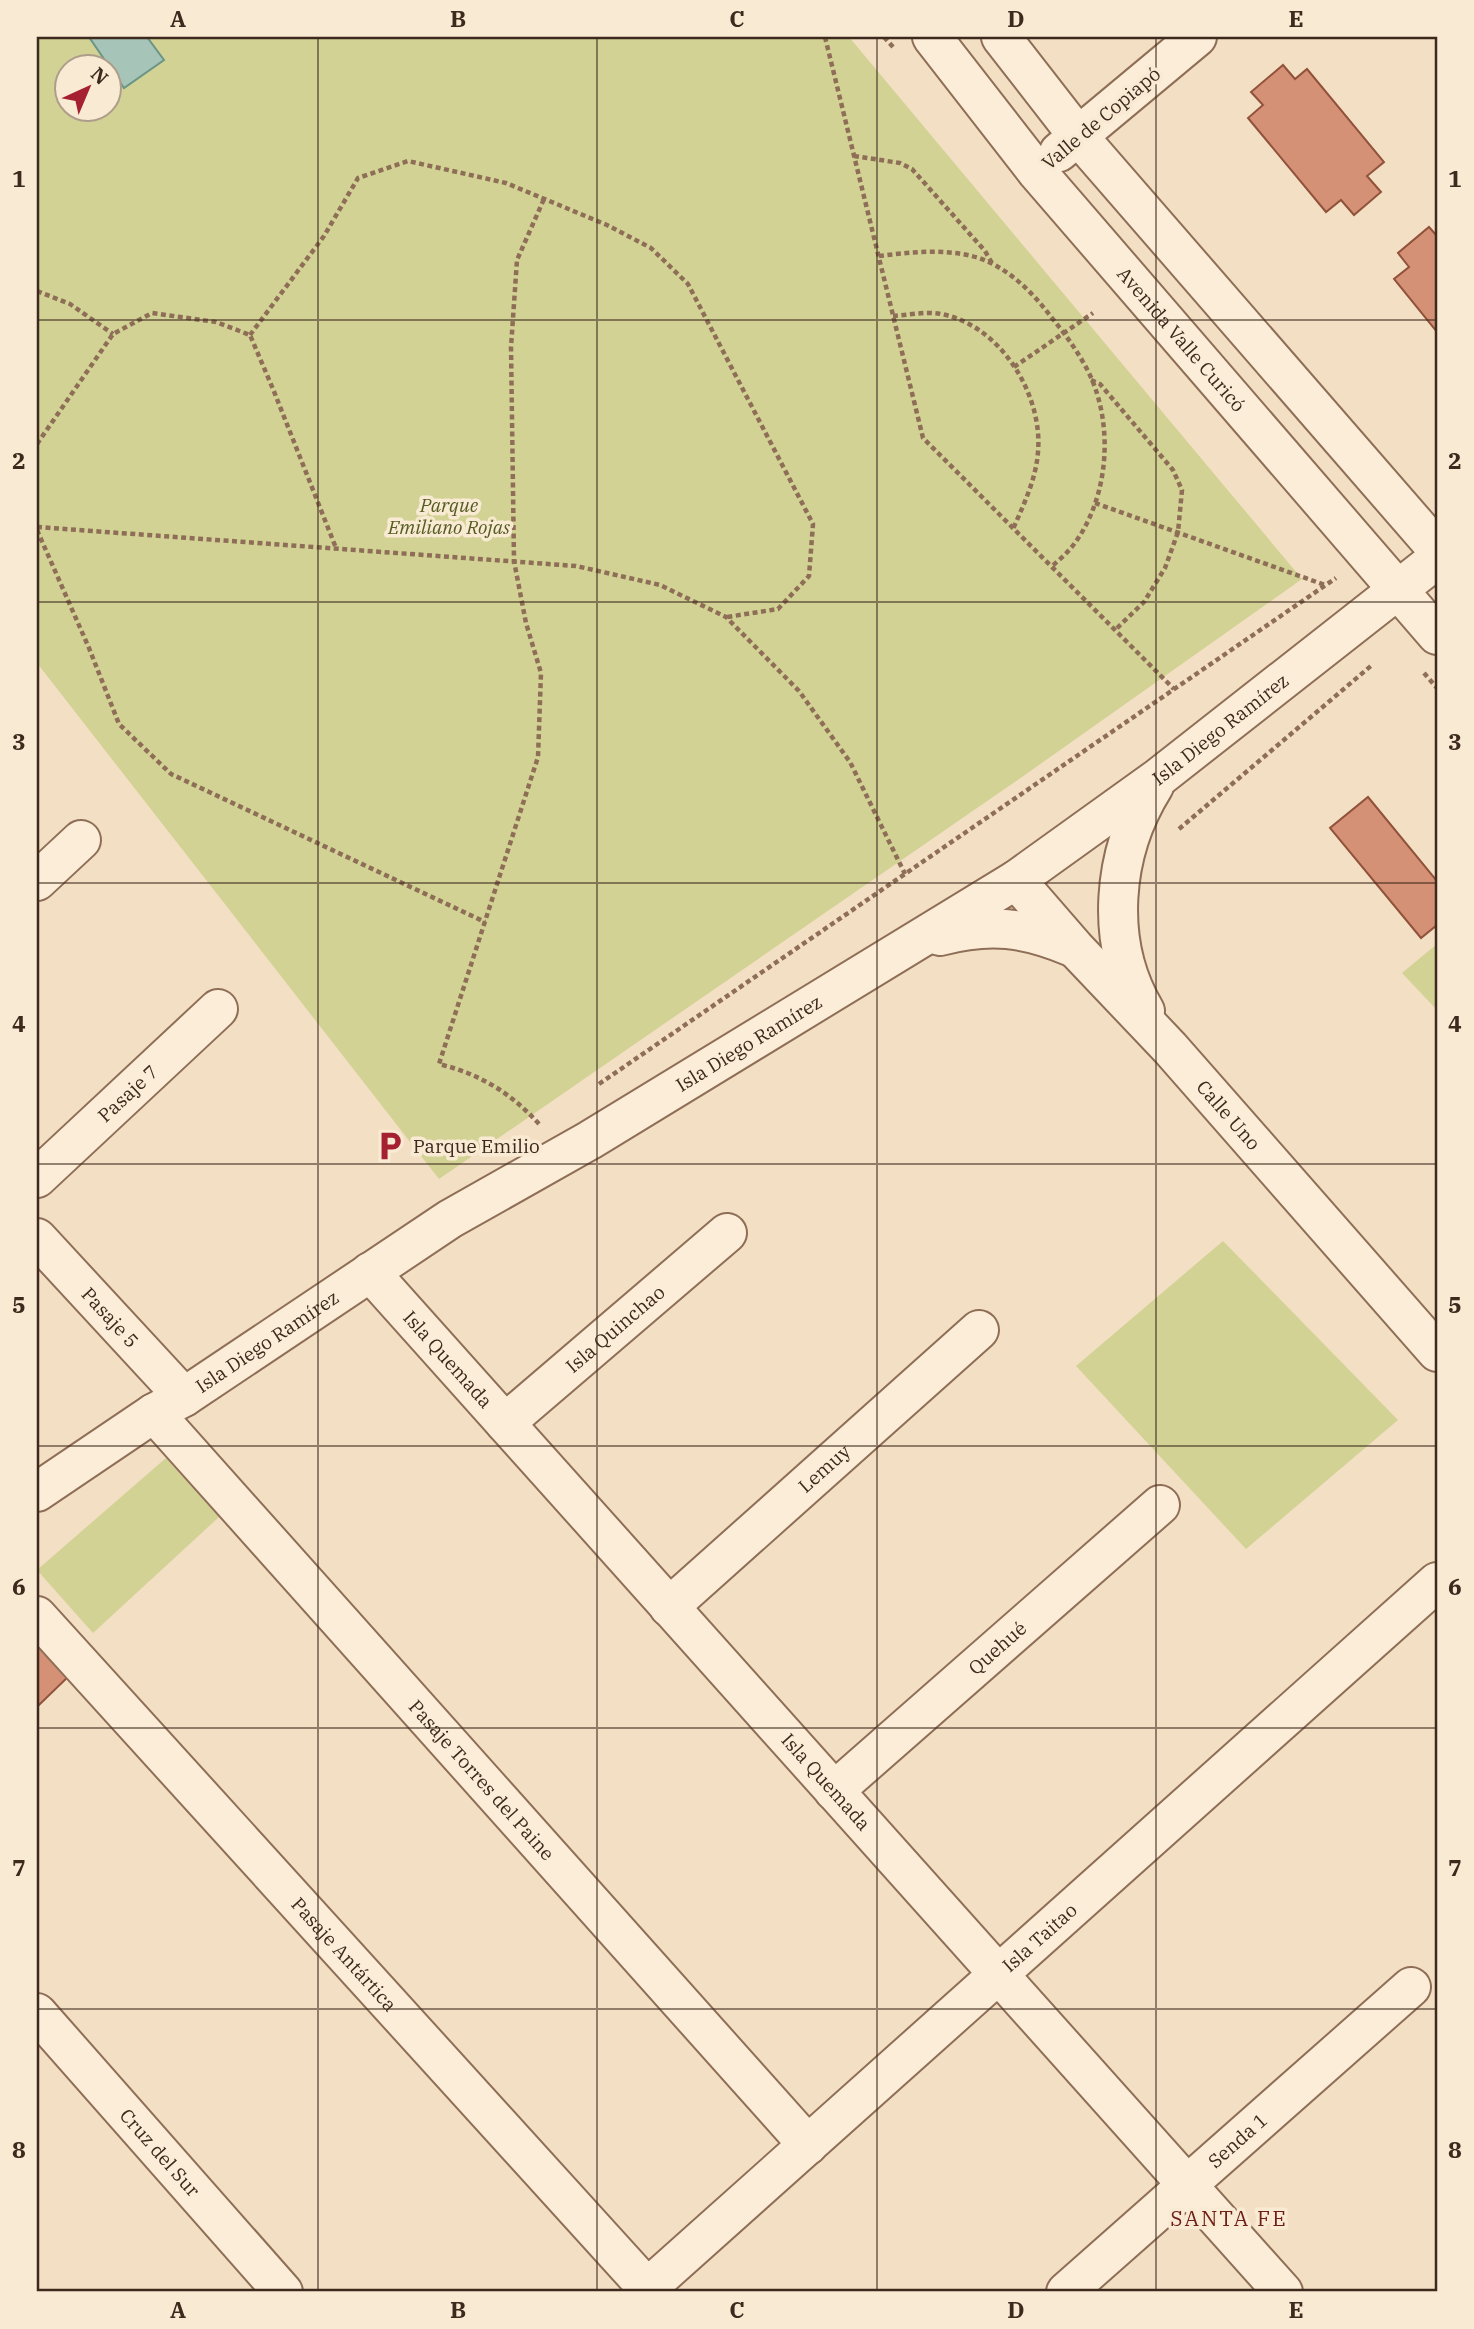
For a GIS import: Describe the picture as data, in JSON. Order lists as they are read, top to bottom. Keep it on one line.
{"streets":{"street":["Valle de Copiapó","Avenida Valle Curicó","Isla Diego Ramírez","Pasaje 7","Calle Uno","Pasaje 5","Isla Quinchao","Isla Quemada","Lemuy","Quehué","Pasaje Torres del Paine","Isla Taitao","Pasaje Antártica","Senda 1","Cruz del Sur"]},"crossings":[["Valle de Copiapó","Avenida Valle Curicó"],["Avenida Valle Curicó","Isla Diego Ramírez"],["Isla Diego Ramírez","Calle Uno"],["Isla Diego Ramírez","Pasaje 5"],["Isla Diego Ramírez","Isla Quemada"],["Isla Diego Ramírez","Pasaje Torres del Paine"],["Pasaje 5","Pasaje Torres del Paine"],["Isla Quinchao","Isla Quemada"],["Isla Quemada","Lemuy"],["Isla Quemada","Quehué"],["Isla Quemada","Isla Taitao"],["Isla Quemada","Senda 1"],["Pasaje Torres del Paine","Isla Taitao"],["Isla Taitao","Pasaje Antártica"]],"districts":["SANTA FE"],"parks":["Parque Emiliano Rojas"],"places":{"parking":["Parque Emilio"]},"north":"top right","grid":{"columns":["A","B","C","D","E"],"rows":["1","2","3","4","5","6","7","8"]}}
